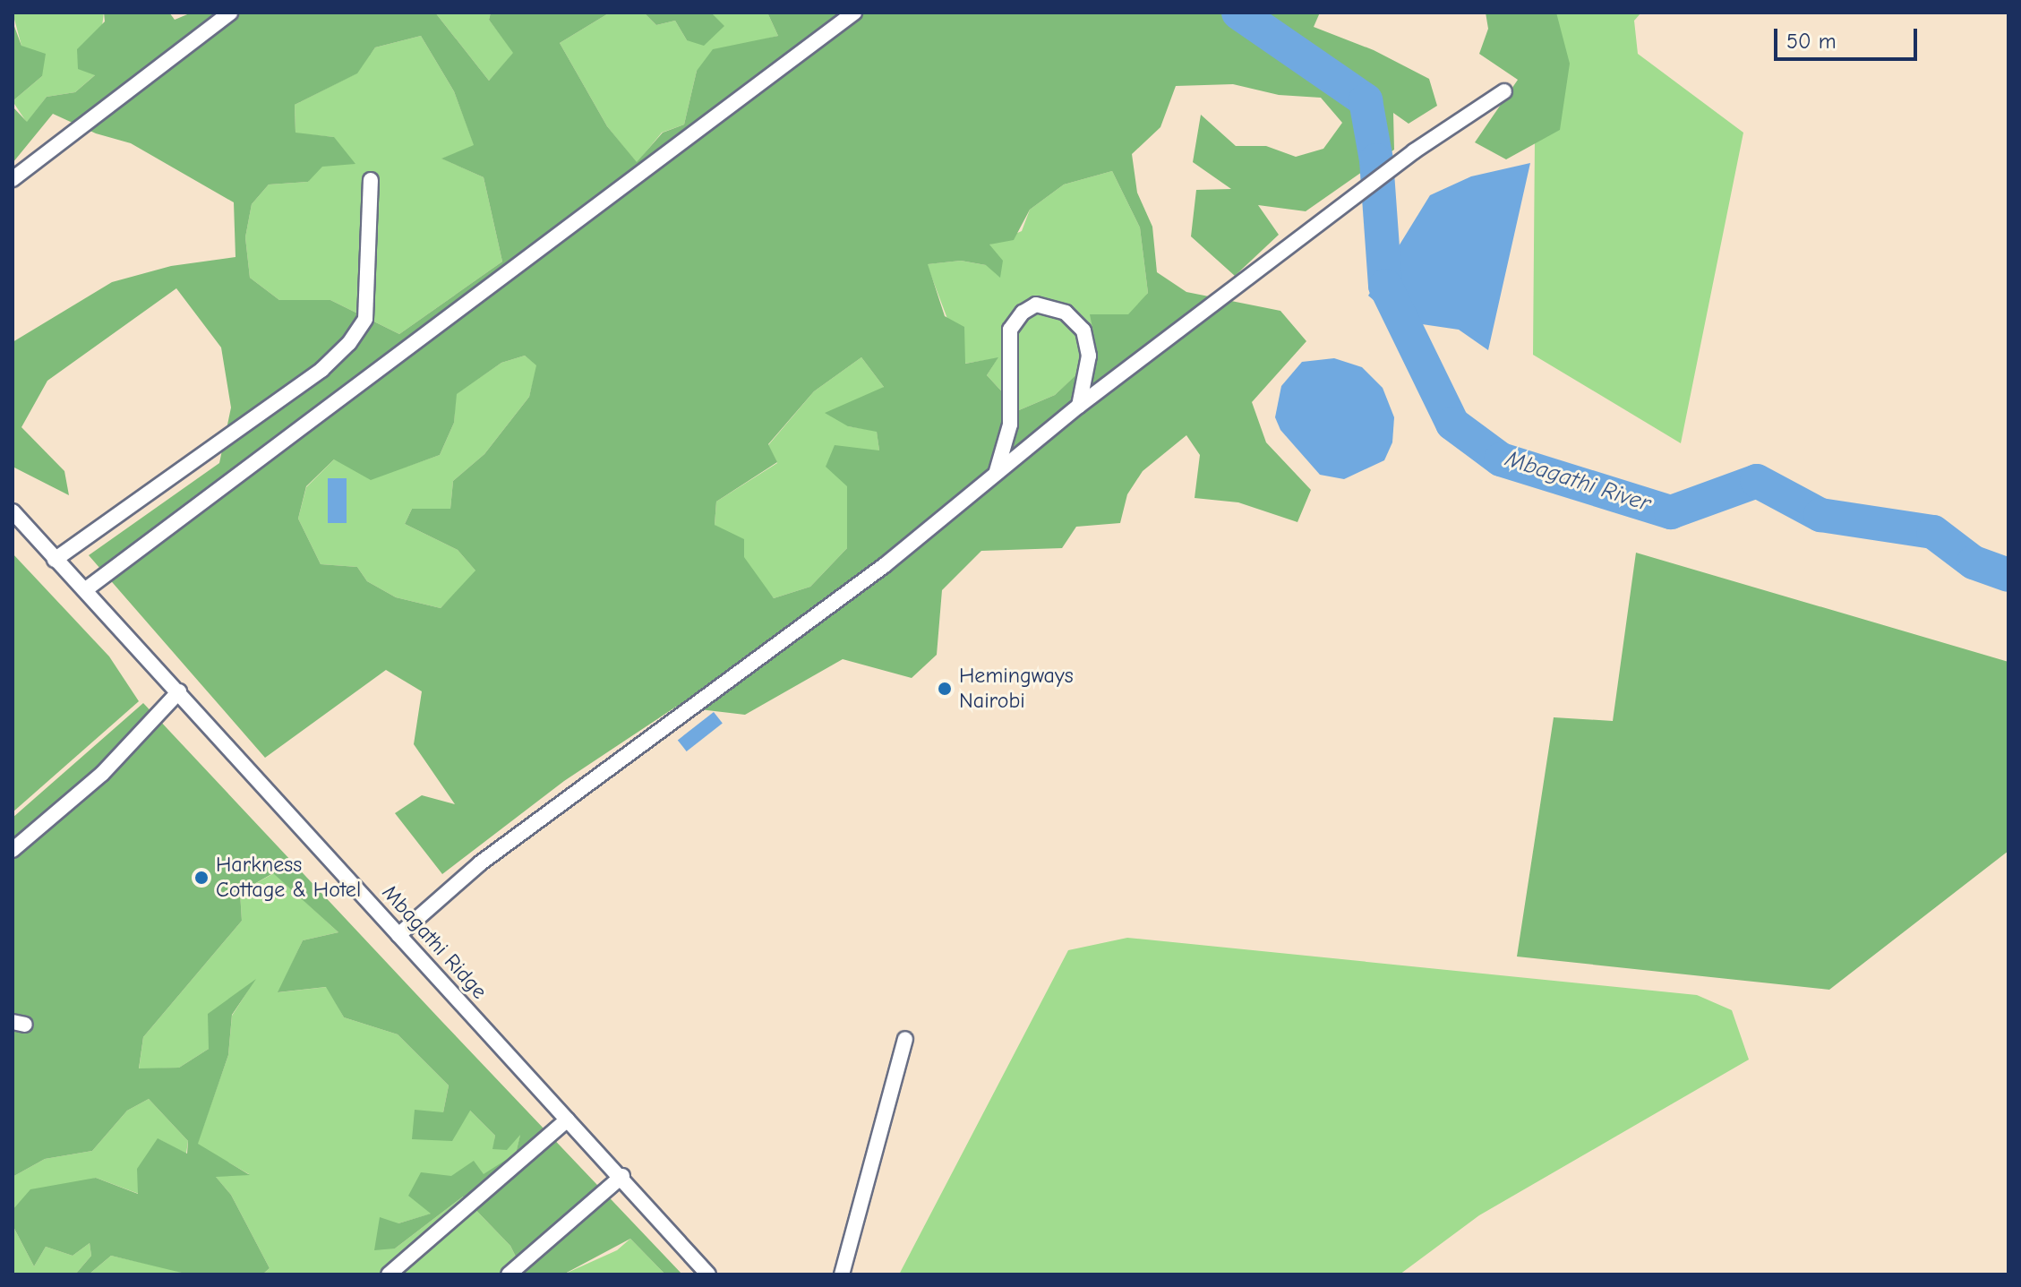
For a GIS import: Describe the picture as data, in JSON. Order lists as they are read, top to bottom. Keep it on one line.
{"streets":{"street":["Mbagathi Ridge"]},"water":["Mbagathi River"],"places":["Hemingways Nairobi","Harkness Cottage & Hotel"],"scale_bar":"50 m"}
